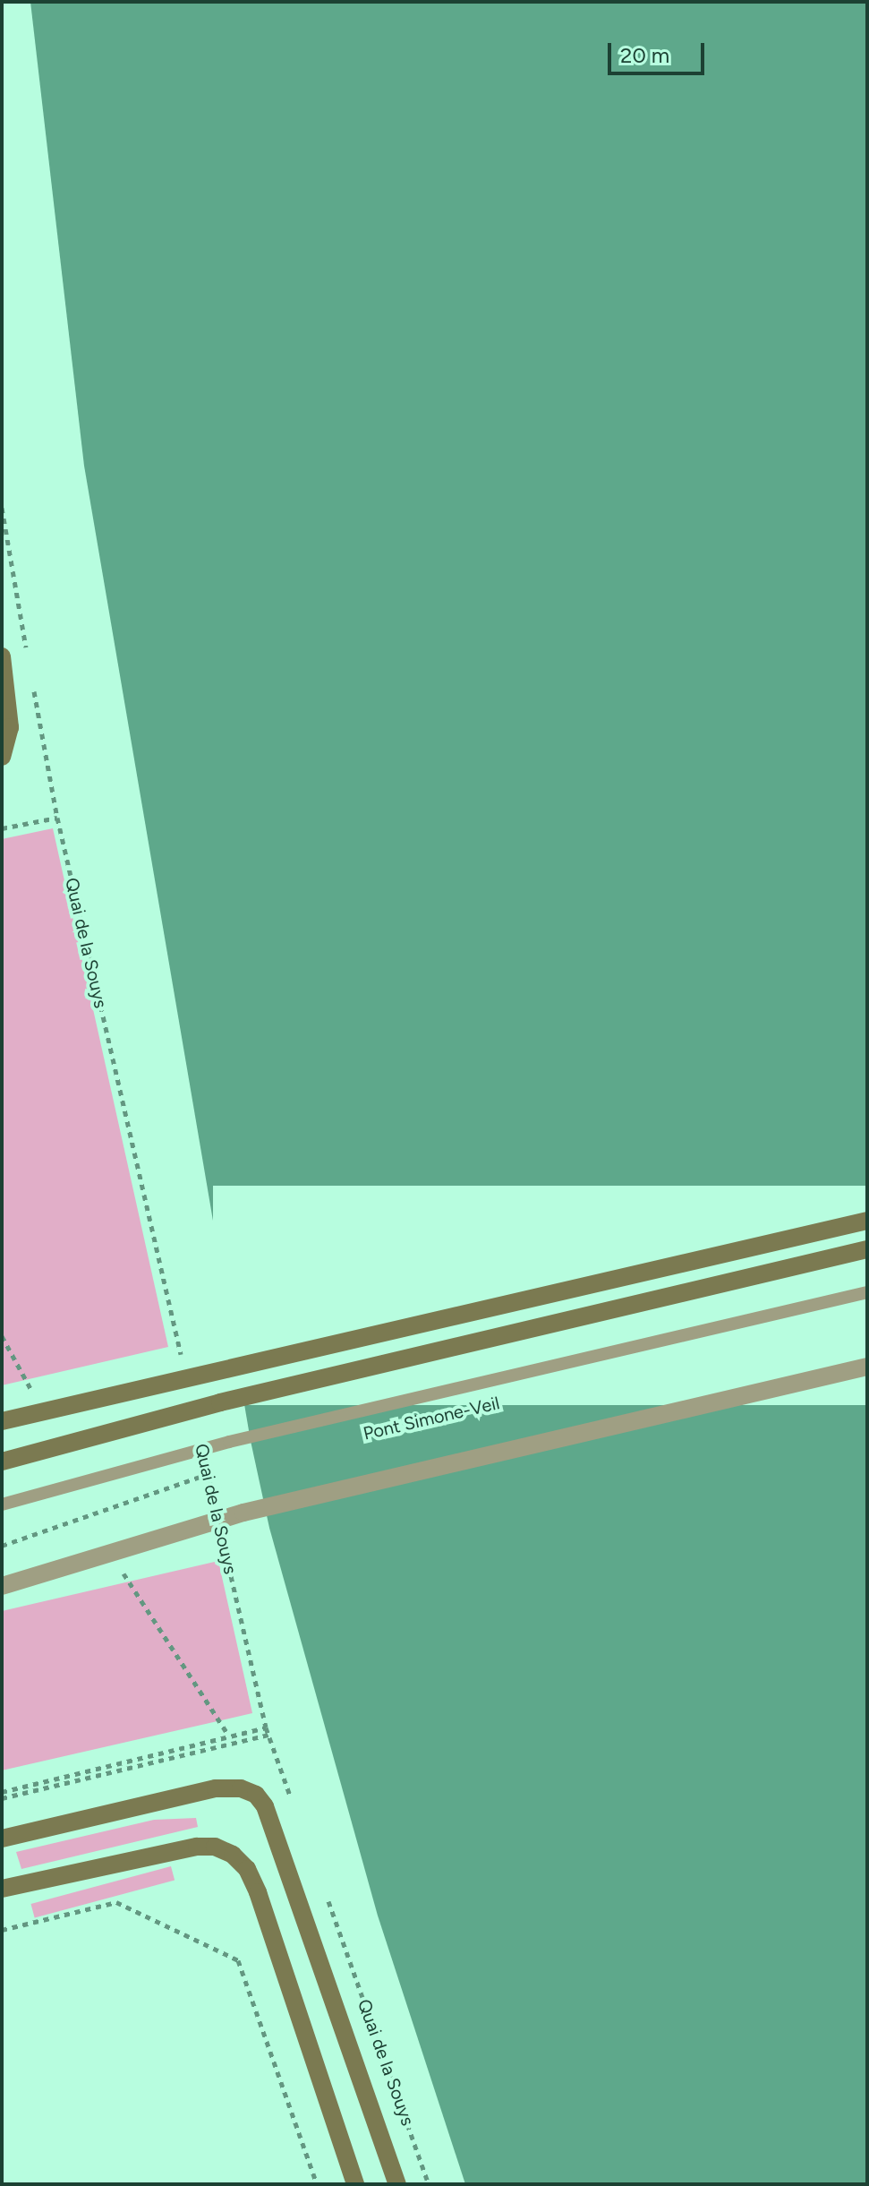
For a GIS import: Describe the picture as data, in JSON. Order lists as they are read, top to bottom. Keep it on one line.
{"streets":{"main road":["Quai de la Souys"],"lane":["Pont Simone-Veil"]},"scale_bar":"20 m"}
